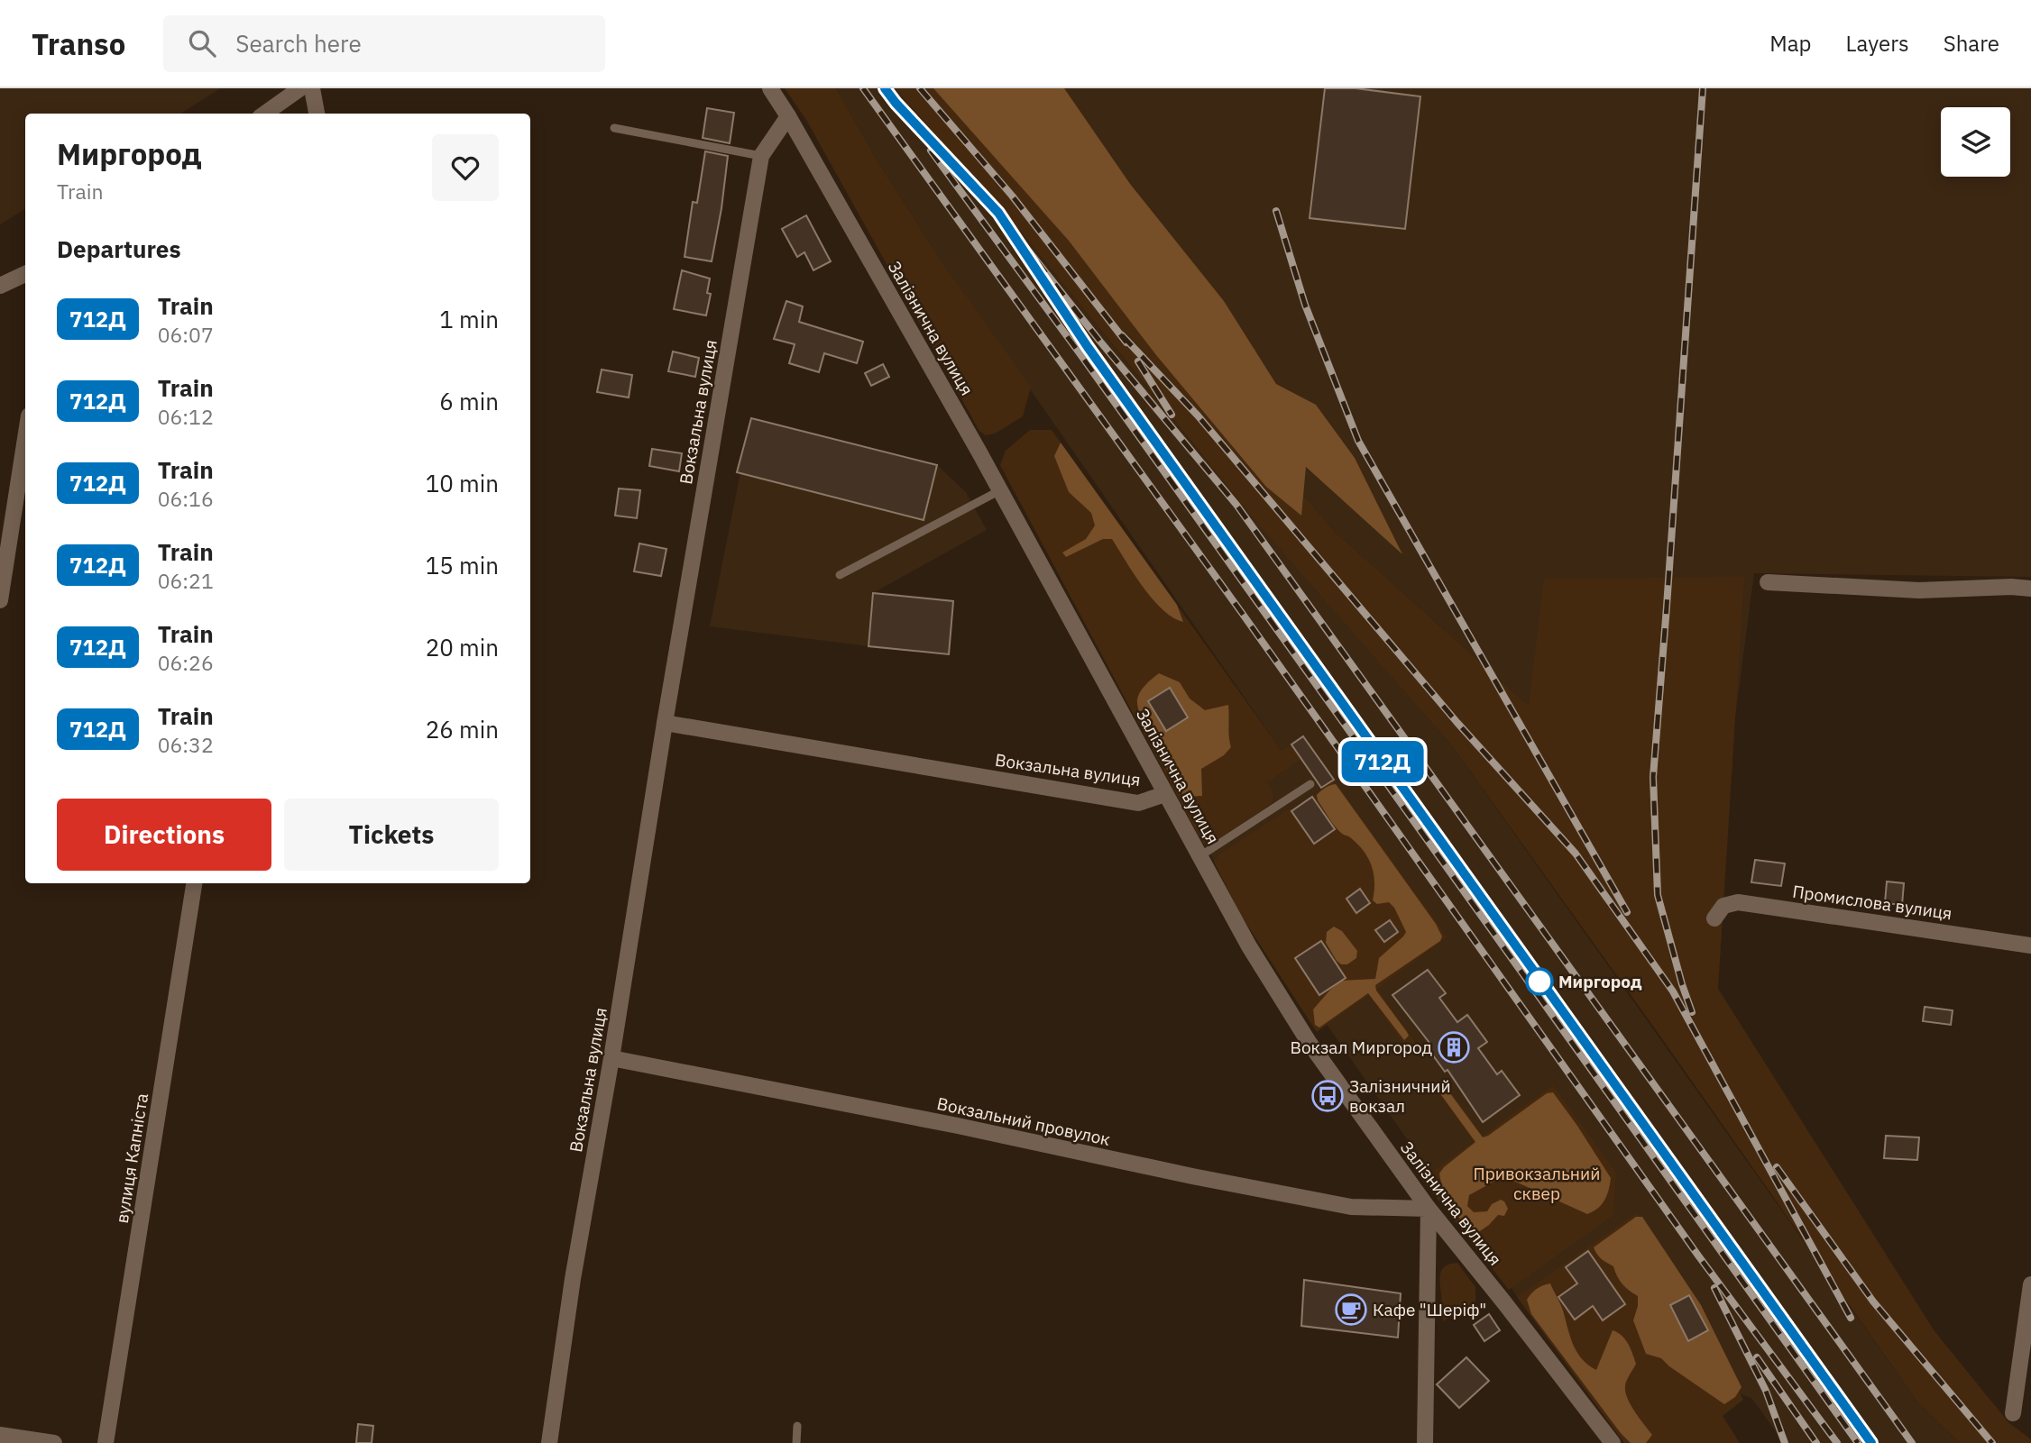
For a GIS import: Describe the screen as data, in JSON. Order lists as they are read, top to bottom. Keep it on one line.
{"streets":{"street":["Залізнична вулиця","Вокзальна вулиця","Промислова вулиця","Вокзальний провулок","вулиця Капніста"]},"crossings":[["Залізнична вулиця","Вокзальна вулиця"],["Залізнична вулиця","Вокзальний провулок"],["Вокзальна вулиця","Вокзальний провулок"]],"parks":["Привокзальний сквер"],"places":{"other":["Миргород"],"building":["Вокзал Миргород"],"bus stop":["Залізничний вокзал"],"cafe":["Кафе \"Шеріф\""]},"page":{"header":"Transo","search":"Search here","nav":["Map","Layers","Share"],"on_map":"712Д","heading":[["Миргород","Train"],"Departures"],"list":[{"mark":"712Д","name":"Train","note":"06:07","value":"1 min"},{"mark":"712Д","name":"Train","note":"06:12","value":"6 min"},{"mark":"712Д","name":"Train","note":"06:16","value":"10 min"},{"mark":"712Д","name":"Train","note":"06:21","value":"15 min"},{"mark":"712Д","name":"Train","note":"06:26","value":"20 min"},{"mark":"712Д","name":"Train","note":"06:32","value":"26 min"}],"buttons":["Directions","Tickets"]}}
